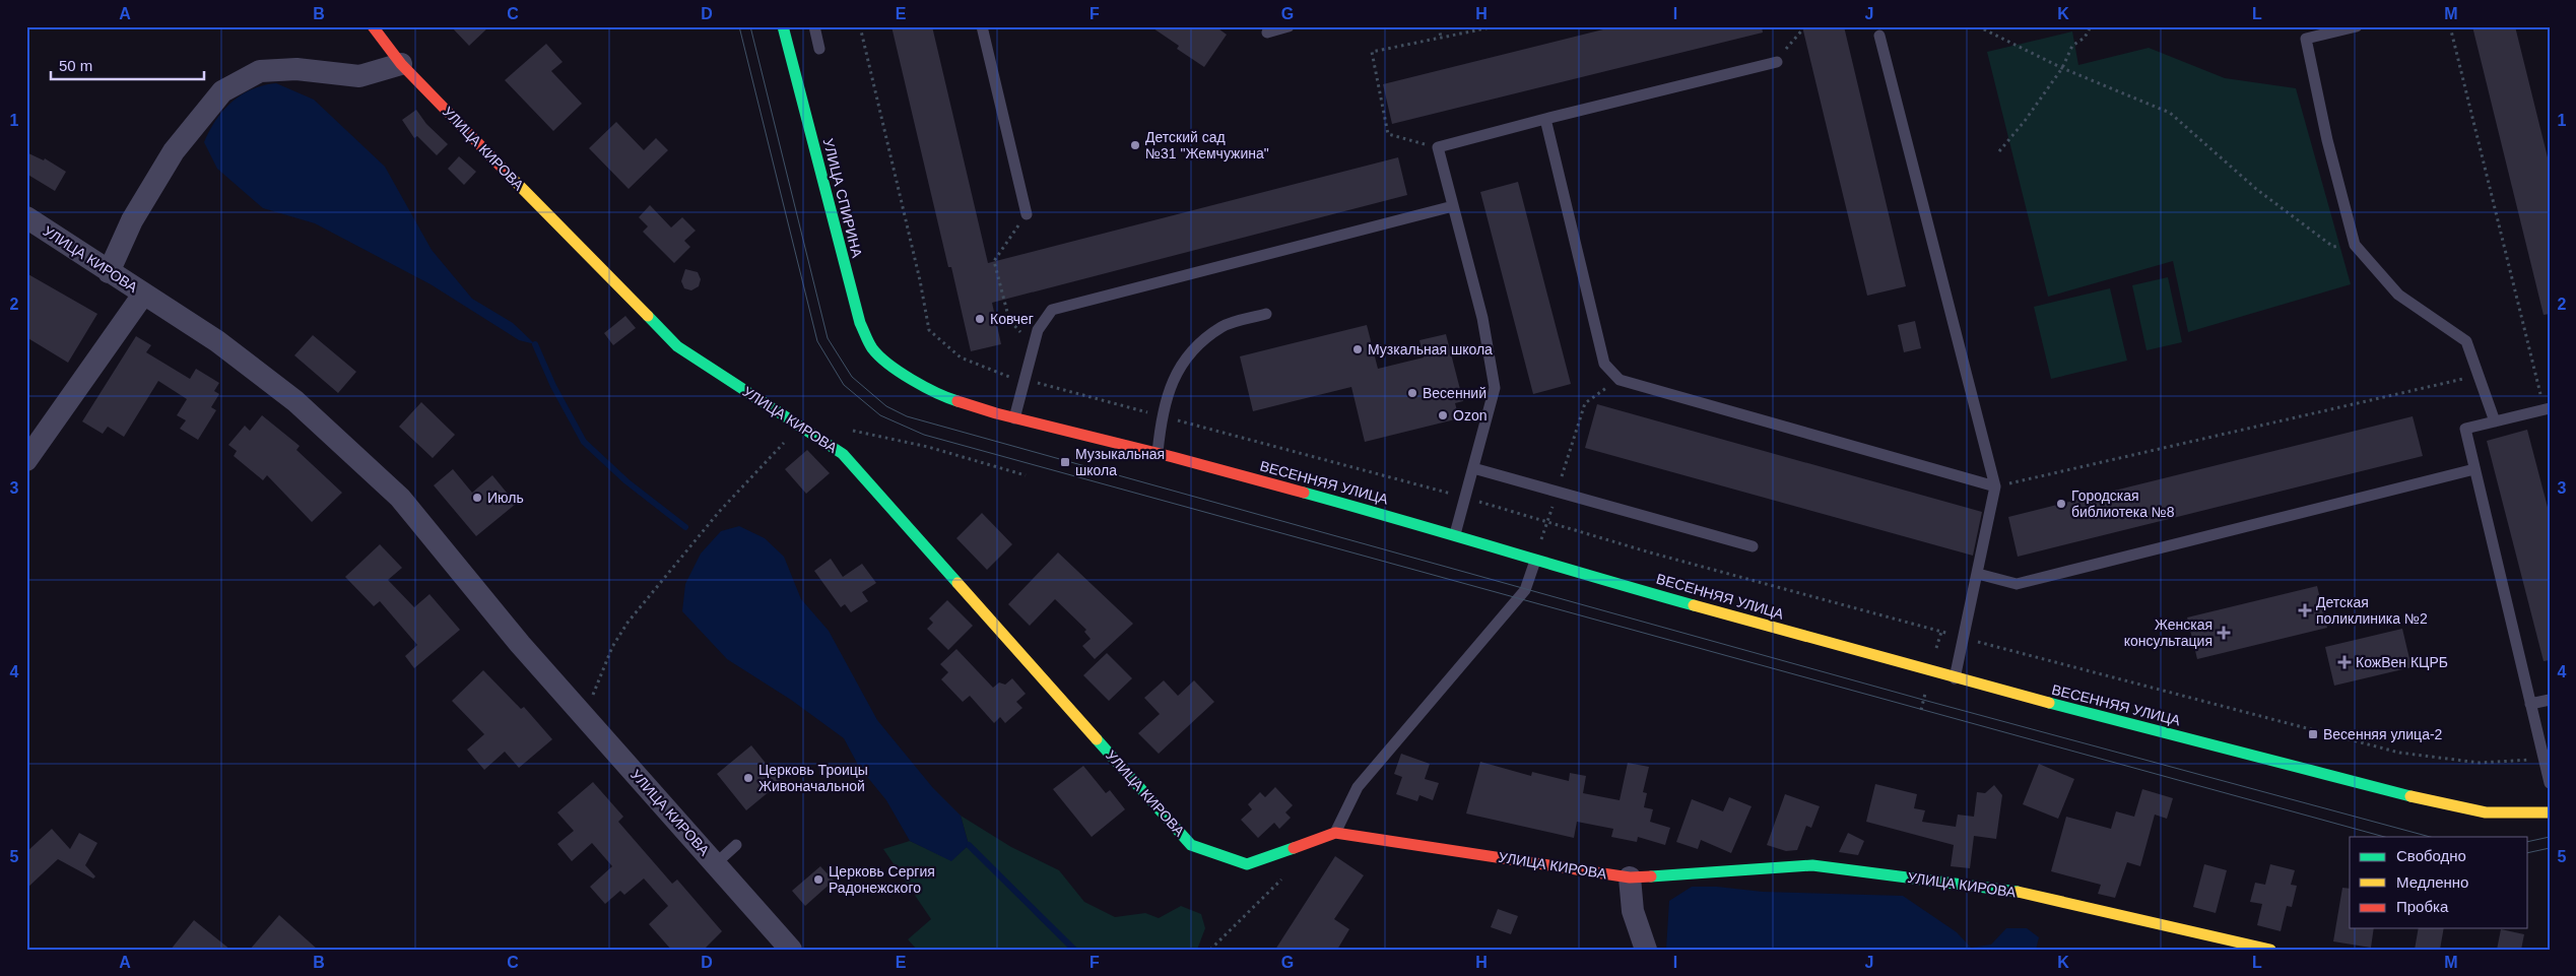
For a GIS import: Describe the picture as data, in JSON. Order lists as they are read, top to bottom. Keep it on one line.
{"streets":{"street":["УЛИЦА КИРОВА","УЛИЦА СПИРИНА","ВЕСЕННЯЯ УЛИЦА"]},"crossings":[["УЛИЦА СПИРИНА","ВЕСЕННЯЯ УЛИЦА"]],"places":{"other":["Детский сад №31 \"Жемчужина\"","Ковчег","Музкальная школа","Весенний","Ozon","Июль","Городская библиотека №8","Церковь Троицы Живоначальной","Церковь Сергия Радонежского"],"transit":["Музыкальная школа","Весенняя улица-2"],"health":["Детская поликлиника №2","Женская консультация","КожВен КЦРБ"]},"legend":["Свободно","Медленно","Пробка"],"scale_bar":"50 m","grid":{"columns":["A","B","C","D","E","F","G","H","I","J","K","L","M"],"rows":["1","2","3","4","5"]}}
